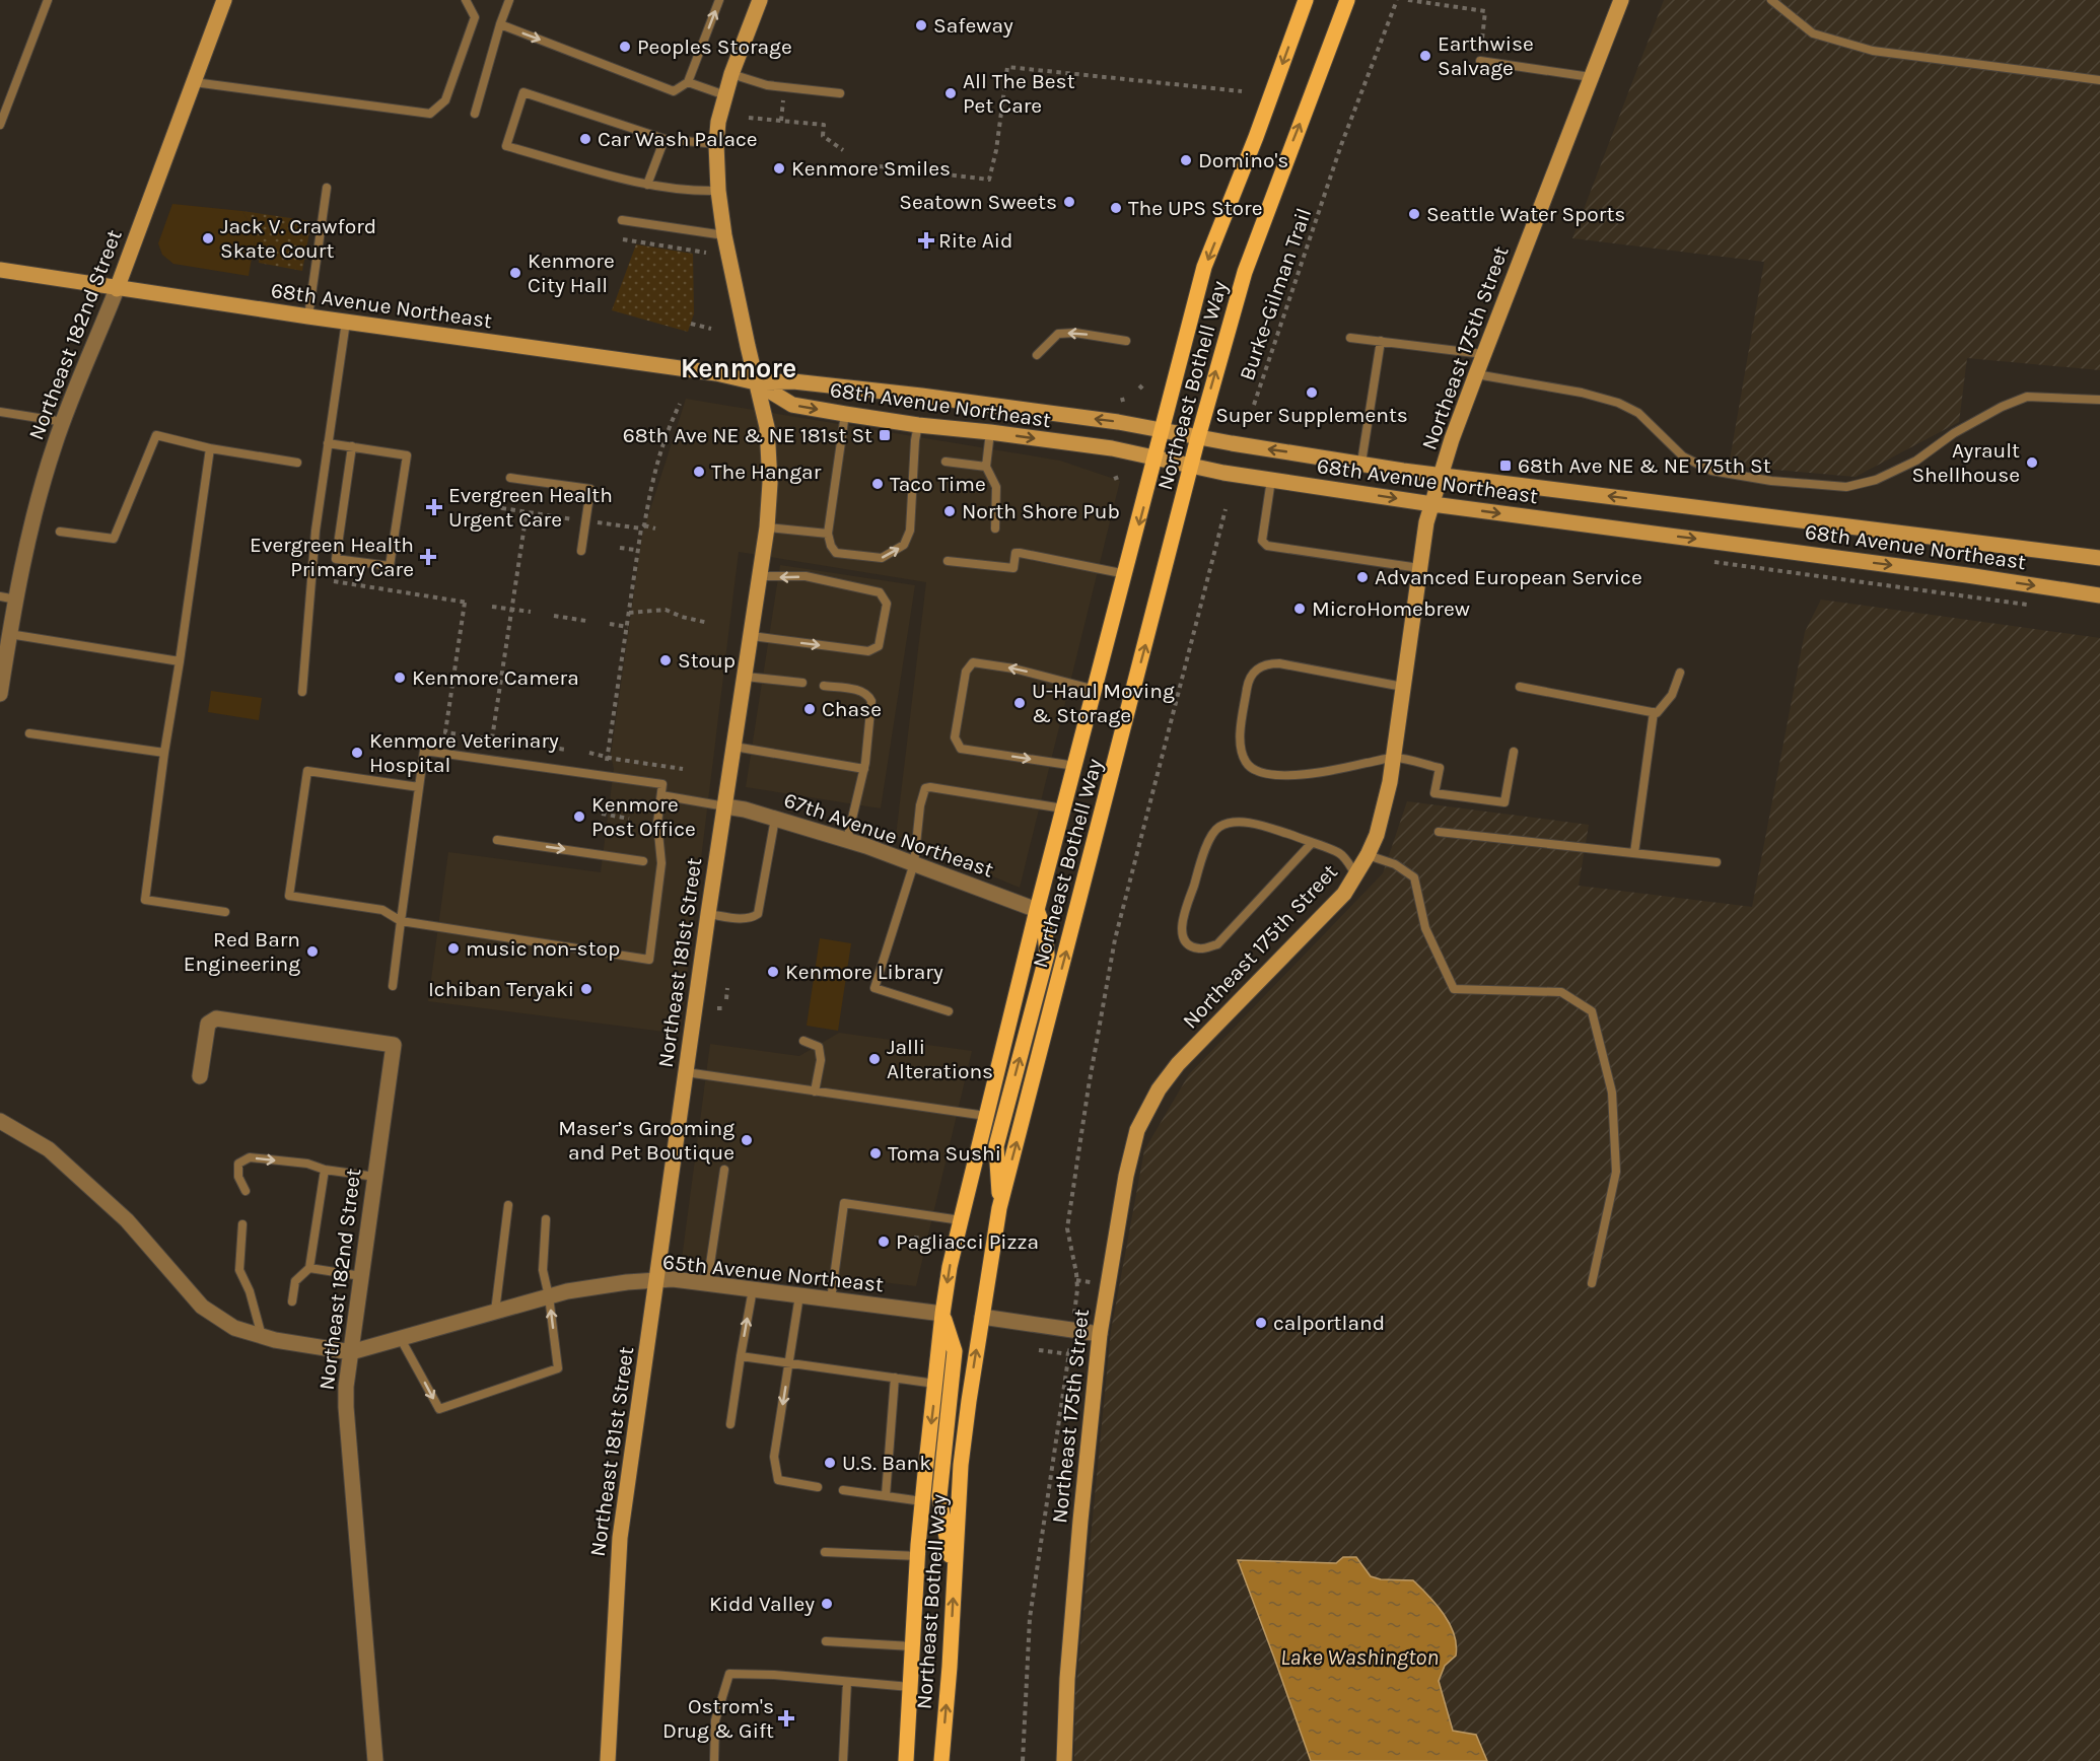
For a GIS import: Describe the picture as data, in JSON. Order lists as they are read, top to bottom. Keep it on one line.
{"streets":{"main road":["Northeast Bothell Way"],"street":["68th Avenue Northeast","Northeast 182nd Street","Northeast 175th Street","67th Avenue Northeast","Northeast 181st Street","65th Avenue Northeast"],"path":["Burke-Gilman Trail"]},"crossings":[["68th Avenue Northeast","Northeast 182nd Street"],["68th Avenue Northeast","Northeast 175th Street"],["68th Avenue Northeast","Northeast Bothell Way"],["68th Avenue Northeast","Northeast 181st Street"],["Northeast 182nd Street","65th Avenue Northeast"],["Northeast Bothell Way","67th Avenue Northeast"],["Northeast Bothell Way","65th Avenue Northeast"],["67th Avenue Northeast","Northeast 181st Street"],["Northeast 181st Street","65th Avenue Northeast"]],"districts":["Kenmore"],"water":["Lake Washington"],"places":{"other":["Safeway","Peoples Storage","Earthwise Salvage","All The Best Pet Care","Car Wash Palace","Domino's","Kenmore Smiles","Seatown Sweets","The UPS Store","Seattle Water Sports","Jack V. Crawford Skate Court","Kenmore City Hall","Super Supplements","Ayrault Shellhouse","The Hangar","Taco Time","North Shore Pub","Advanced European Service","MicroHomebrew","Stoup","Kenmore Camera","U-Haul Moving & Storage","Chase","Kenmore Veterinary Hospital","Kenmore Post Office","music non-stop","Red Barn Engineering","Kenmore Library","Ichiban Teryaki","Jalli Alterations","Maser’s Grooming and Pet Boutique","Toma Sushi","Pagliacci Pizza","calportland","U.S. Bank","Kidd Valley"],"health":["Rite Aid","Evergreen Health Urgent Care","Evergreen Health Primary Care","Ostrom's Drug & Gift"],"transit":["68th Ave NE & NE 181st St","68th Ave NE & NE 175th St"]}}
